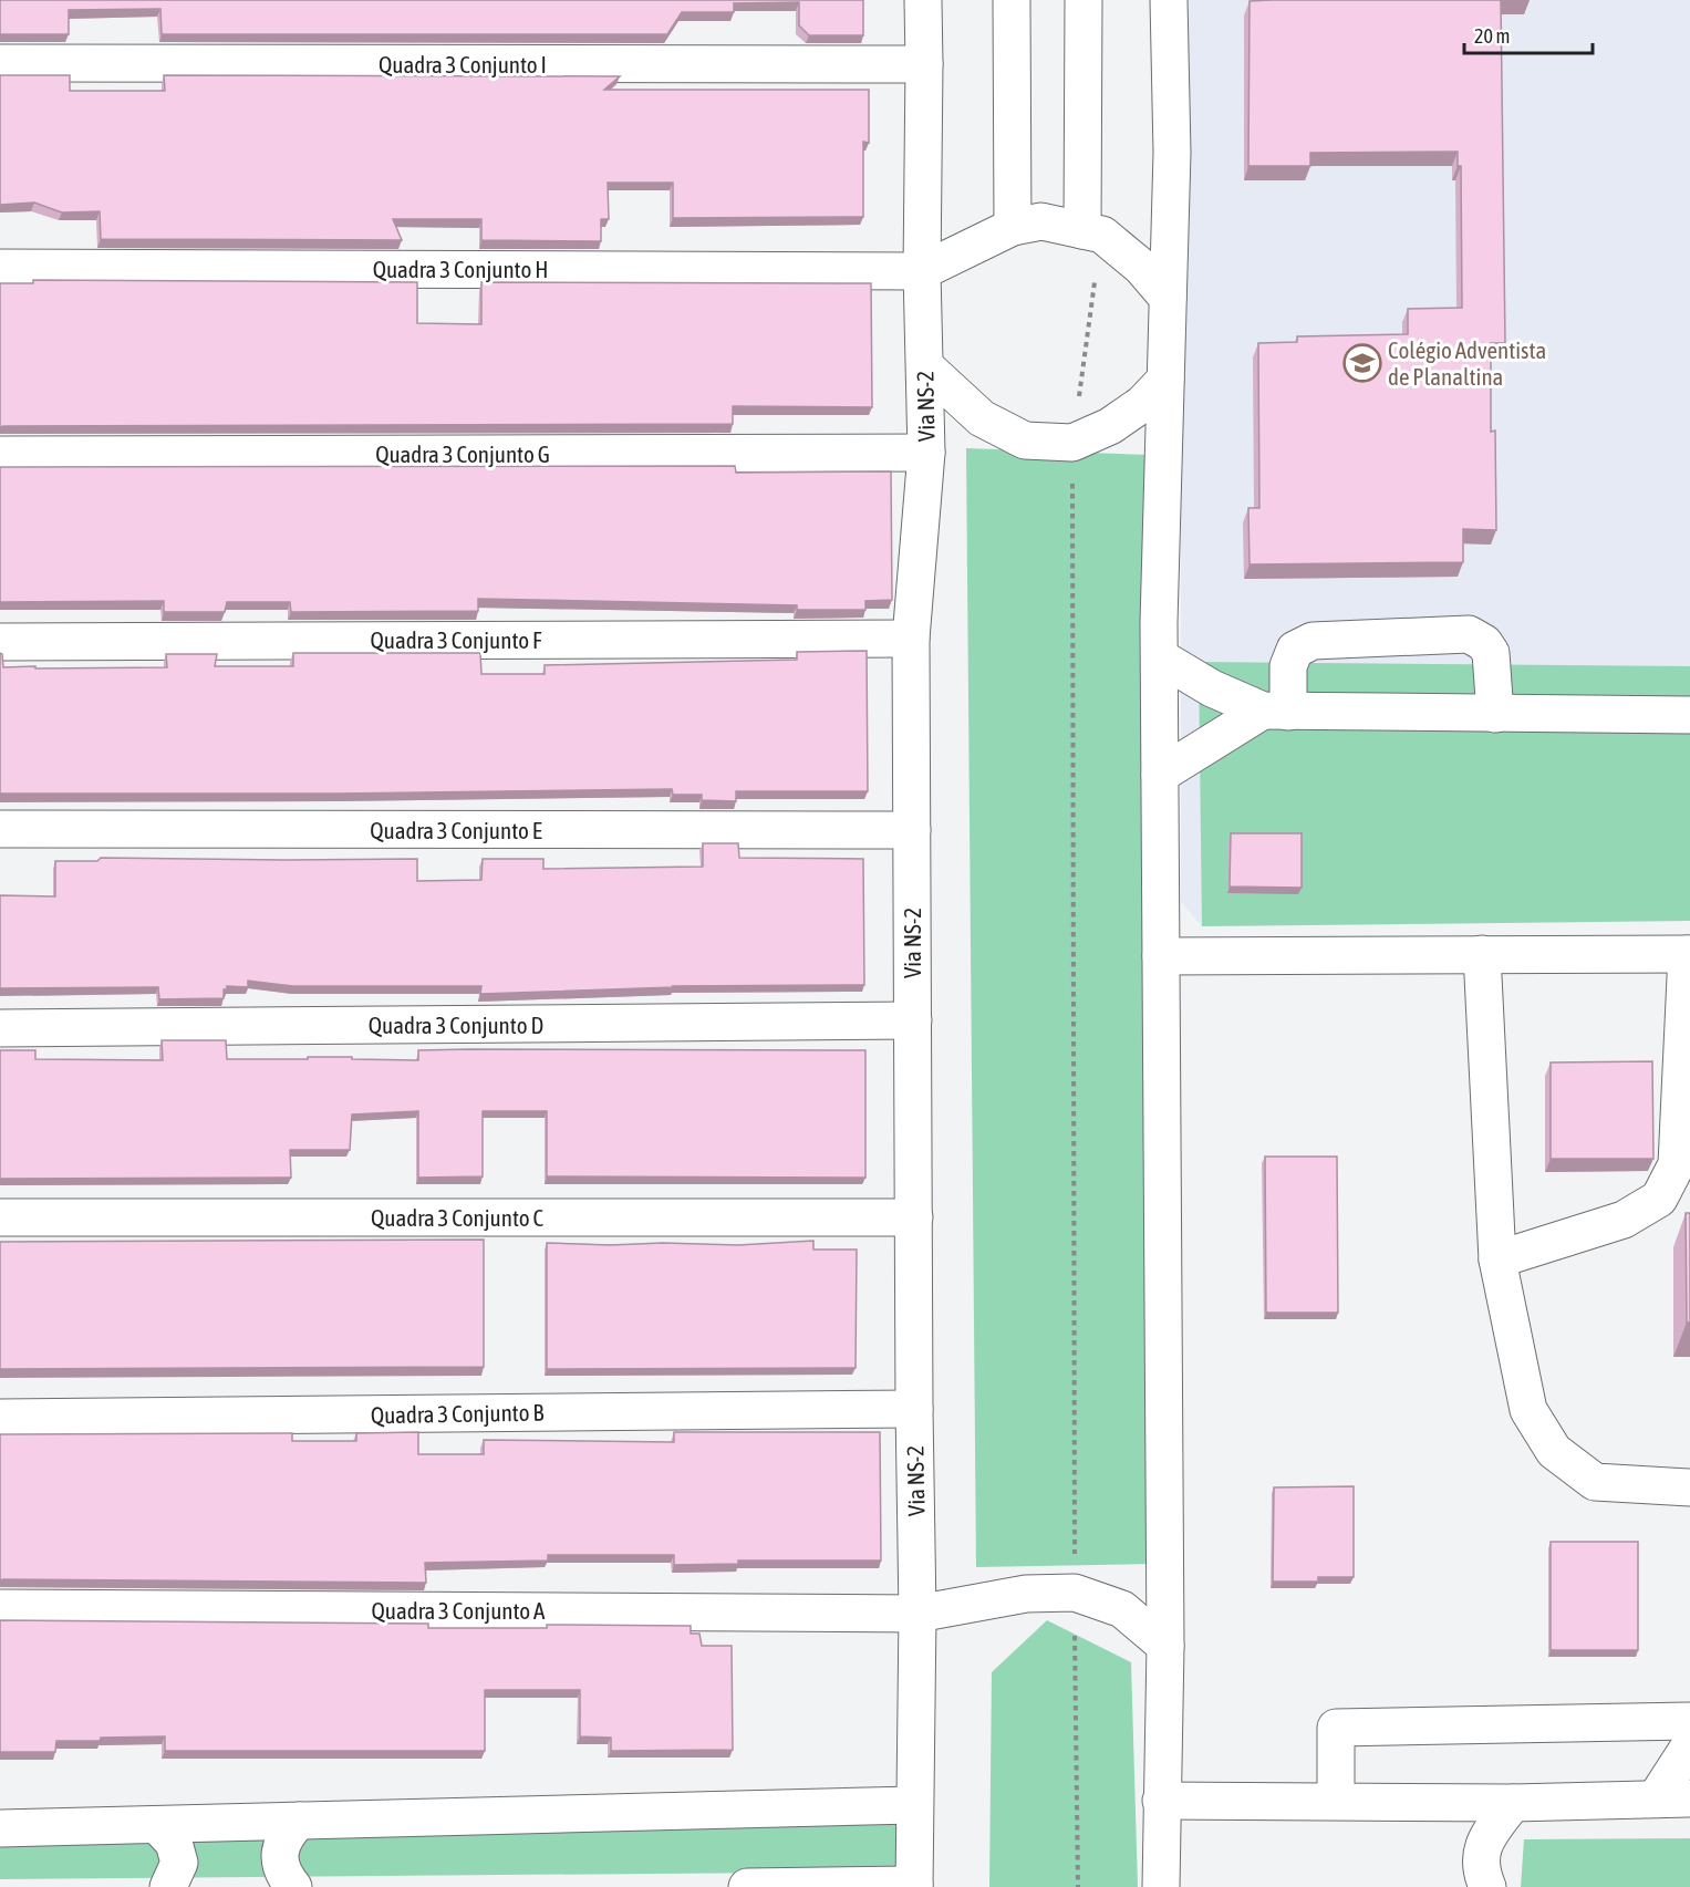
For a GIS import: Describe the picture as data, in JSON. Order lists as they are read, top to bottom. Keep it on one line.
{"streets":{"street":["Quadra 3 Conjunto I","Quadra 3 Conjunto H","Via NS-2","Quadra 3 Conjunto G","Quadra 3 Conjunto F","Quadra 3 Conjunto E","Quadra 3 Conjunto D","Quadra 3 Conjunto C","Quadra 3 Conjunto B","Quadra 3 Conjunto A"]},"crossings":[["Quadra 3 Conjunto I","Via NS-2"],["Quadra 3 Conjunto H","Via NS-2"],["Via NS-2","Quadra 3 Conjunto G"],["Via NS-2","Quadra 3 Conjunto F"],["Via NS-2","Quadra 3 Conjunto E"],["Via NS-2","Quadra 3 Conjunto D"],["Via NS-2","Quadra 3 Conjunto C"],["Via NS-2","Quadra 3 Conjunto B"],["Via NS-2","Quadra 3 Conjunto A"]],"places":{"school or university":["Colégio Adventista de Planaltina"]},"scale_bar":"20 m"}
